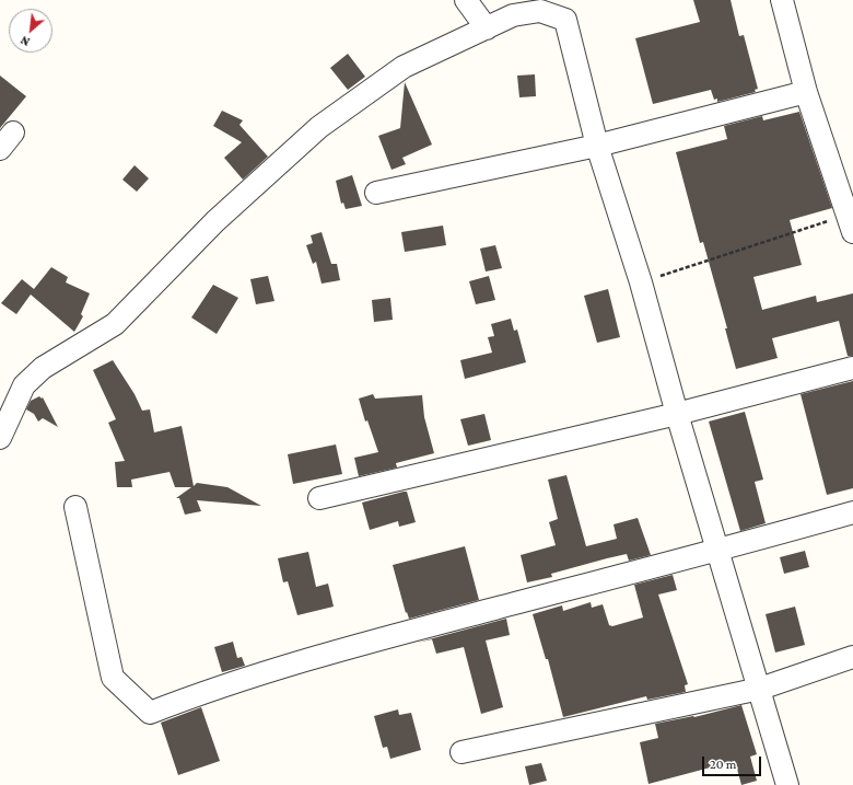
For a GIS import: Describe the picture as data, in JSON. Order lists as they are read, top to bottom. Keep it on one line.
{"scale_bar":"20 m","north":"bottom left"}
